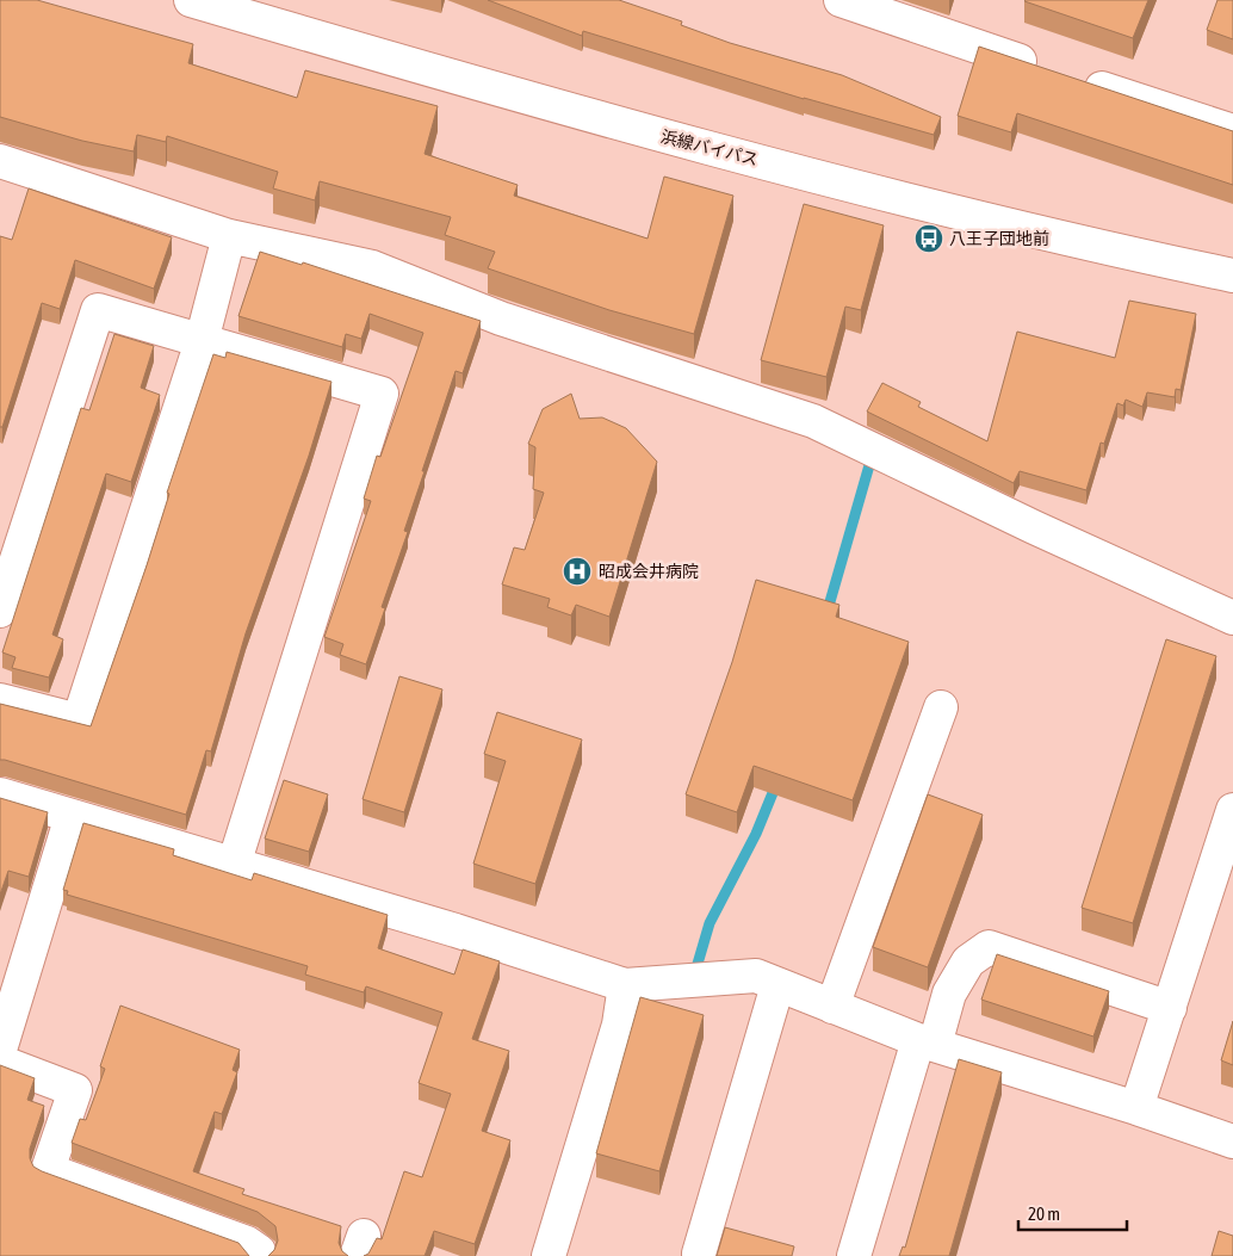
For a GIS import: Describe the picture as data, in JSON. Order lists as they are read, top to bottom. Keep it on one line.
{"streets":{"main road":["浜線バイパス"]},"places":{"bus stop":["八王子団地前"],"hospital":["昭成会井病院"]},"scale_bar":"20 m"}
